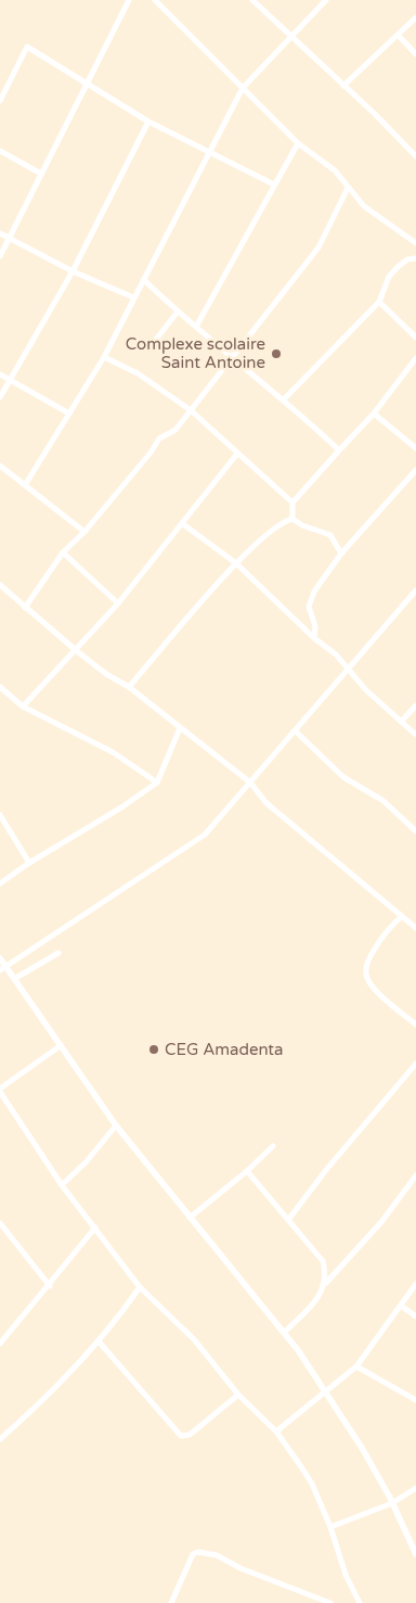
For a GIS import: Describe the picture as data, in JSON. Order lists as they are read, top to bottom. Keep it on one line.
{"places":["Complexe scolaire Saint Antoine","CEG Amadenta"]}
